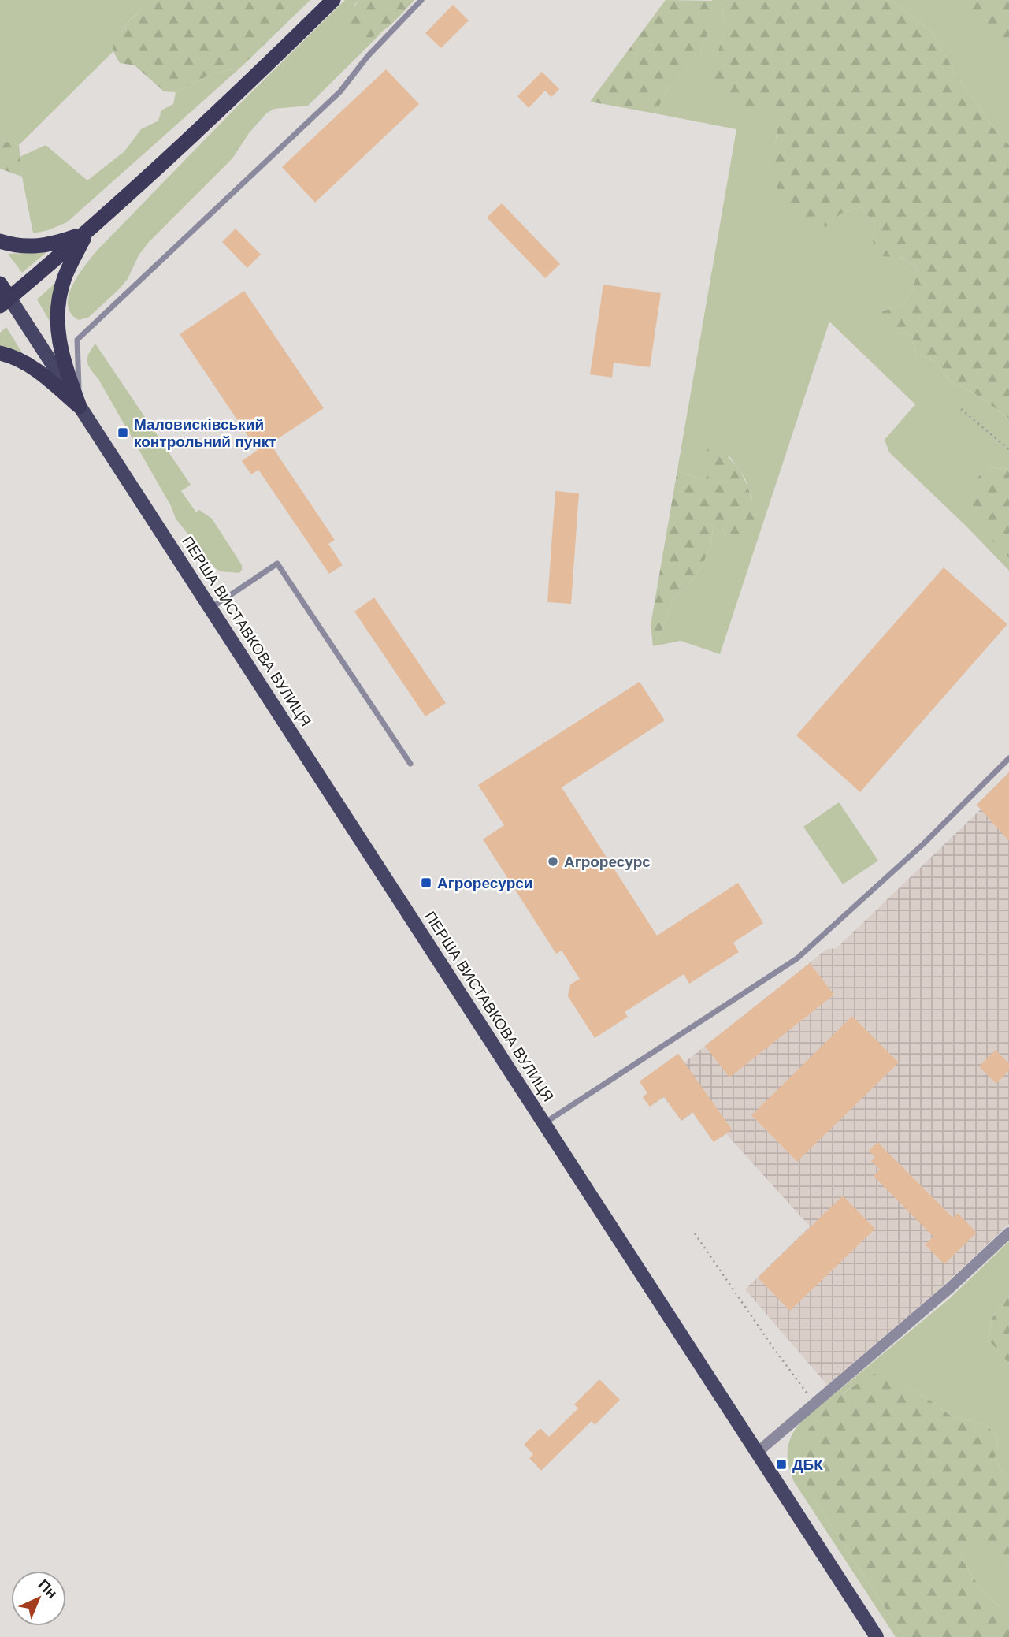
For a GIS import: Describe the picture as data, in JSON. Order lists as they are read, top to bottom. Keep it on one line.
{"streets":{"highway":["ПЕРША ВИСТАВКОВА ВУЛИЦЯ"]},"places":{"transit":["Маловисківський контрольний пункт","Агроресурси","ДБК"],"other":["Агроресурс"]},"north":"top right"}
